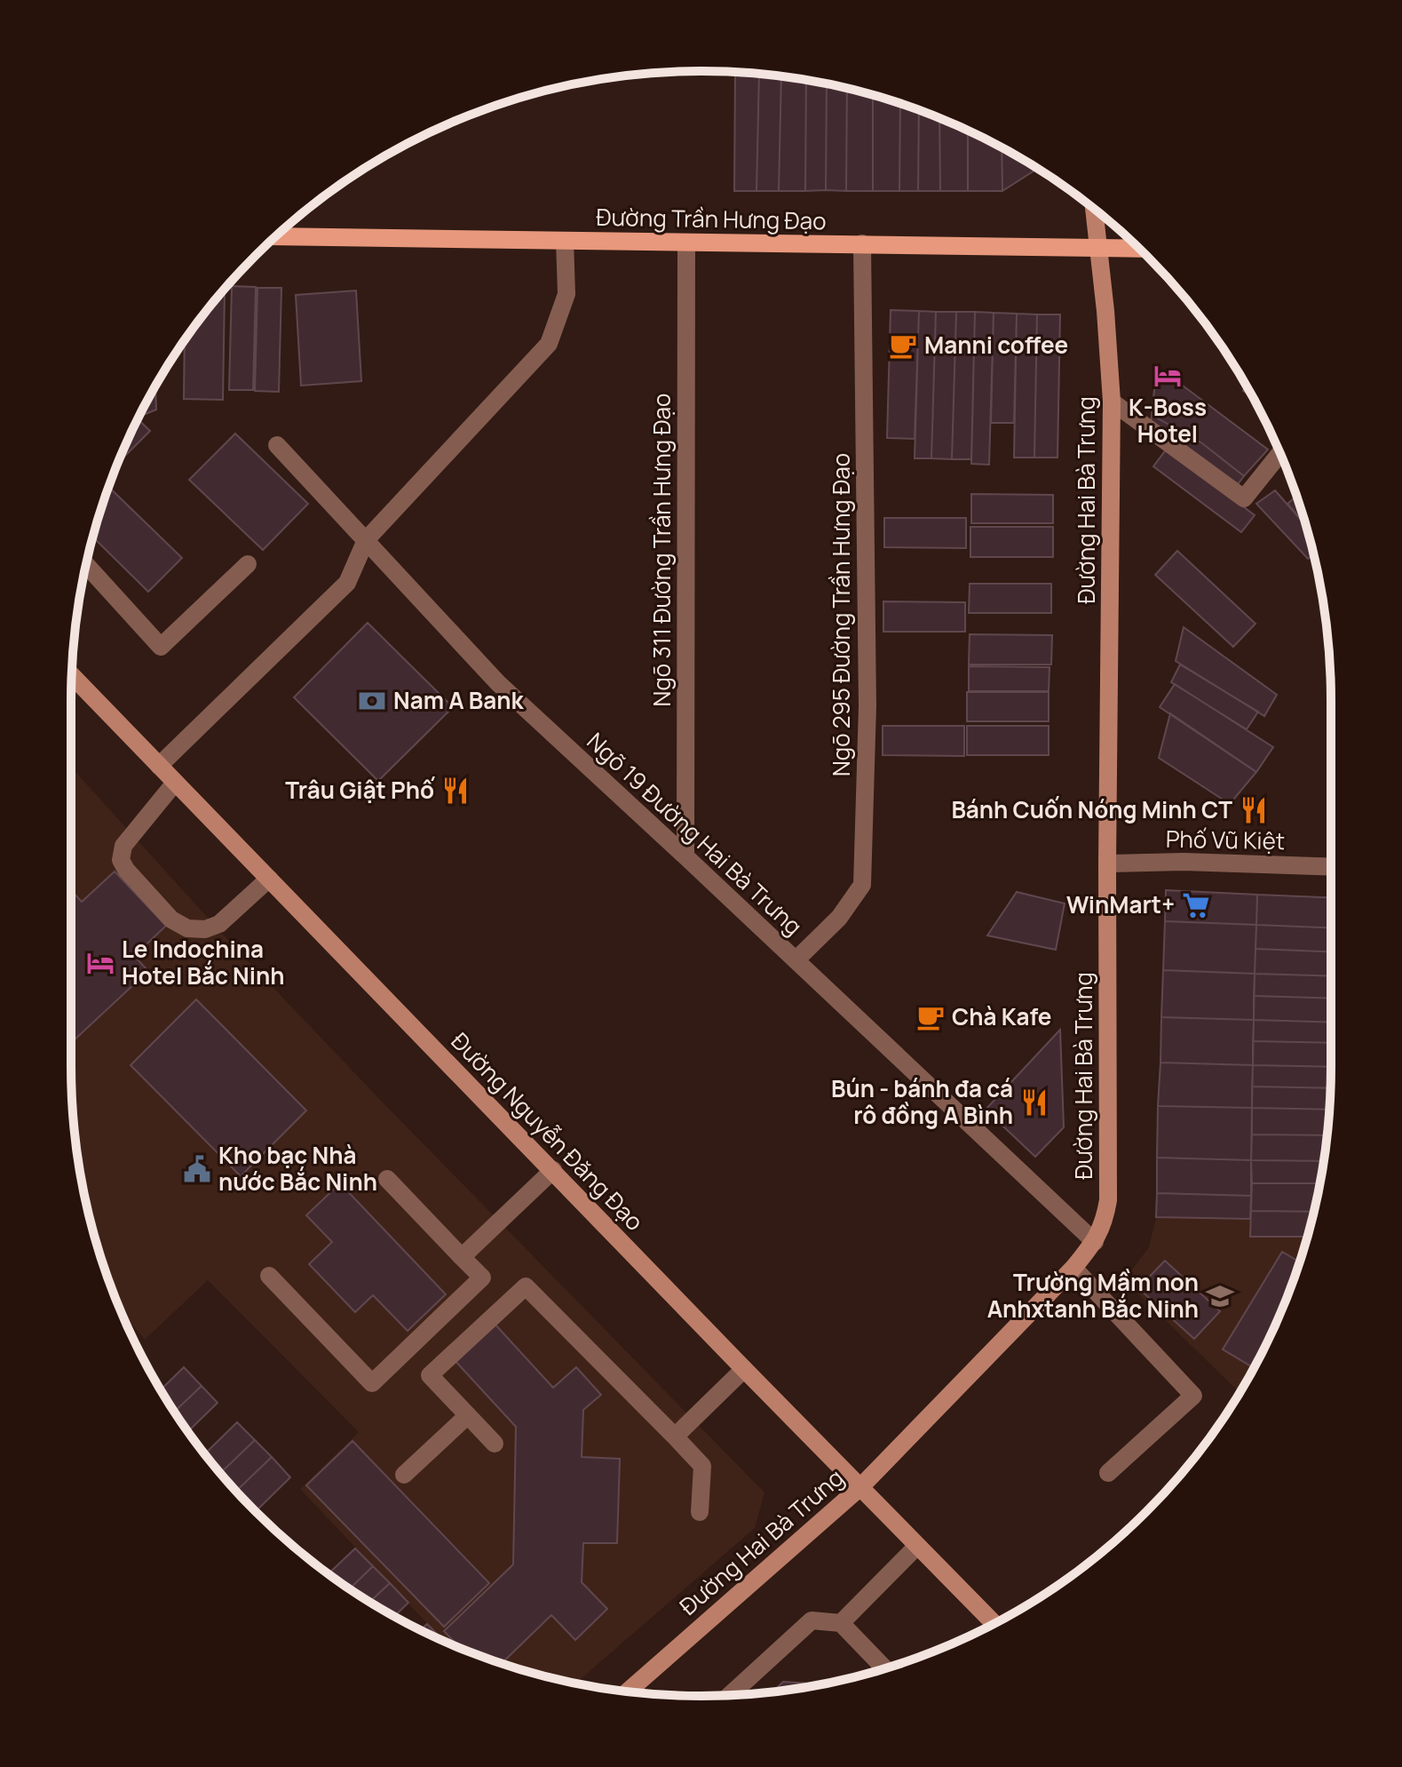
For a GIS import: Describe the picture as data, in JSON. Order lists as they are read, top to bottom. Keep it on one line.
{"streets":{"main road":["Đường Trần Hưng Đạo","Đường Hai Bà Trưng","Đường Nguyễn Đăng Đạo"],"street":["Ngõ 311 Đường Trần Hưng Đạo","Ngõ 295 Đường Trần Hưng Đạo","Ngõ 19 Đường Hai Bà Trưng","Phố Vũ Kiệt"]},"crossings":[["Đường Trần Hưng Đạo","Đường Hai Bà Trưng"],["Đường Trần Hưng Đạo","Ngõ 311 Đường Trần Hưng Đạo"],["Đường Trần Hưng Đạo","Ngõ 295 Đường Trần Hưng Đạo"],["Đường Hai Bà Trưng","Ngõ 19 Đường Hai Bà Trưng"],["Đường Hai Bà Trưng","Phố Vũ Kiệt"],["Đường Hai Bà Trưng","Đường Nguyễn Đăng Đạo"],["Ngõ 311 Đường Trần Hưng Đạo","Ngõ 19 Đường Hai Bà Trưng"],["Ngõ 295 Đường Trần Hưng Đạo","Ngõ 19 Đường Hai Bà Trưng"]],"places":{"cafe":["Manni coffee","Chà Kafe"],"hotel":["K-Boss Hotel","Le Indochina Hotel Bắc Ninh"],"bank":["Nam A Bank"],"restaurant":["Trâu Giật Phố","Bánh Cuốn Nóng Minh CT","Bún - bánh đa cá rô đồng A Bình"],"supermarket":["WinMart+"],"public building":["Kho bạc Nhà nước Bắc Ninh"],"school or university":["Trường Mầm non Anhxtanh Bắc Ninh"]}}
